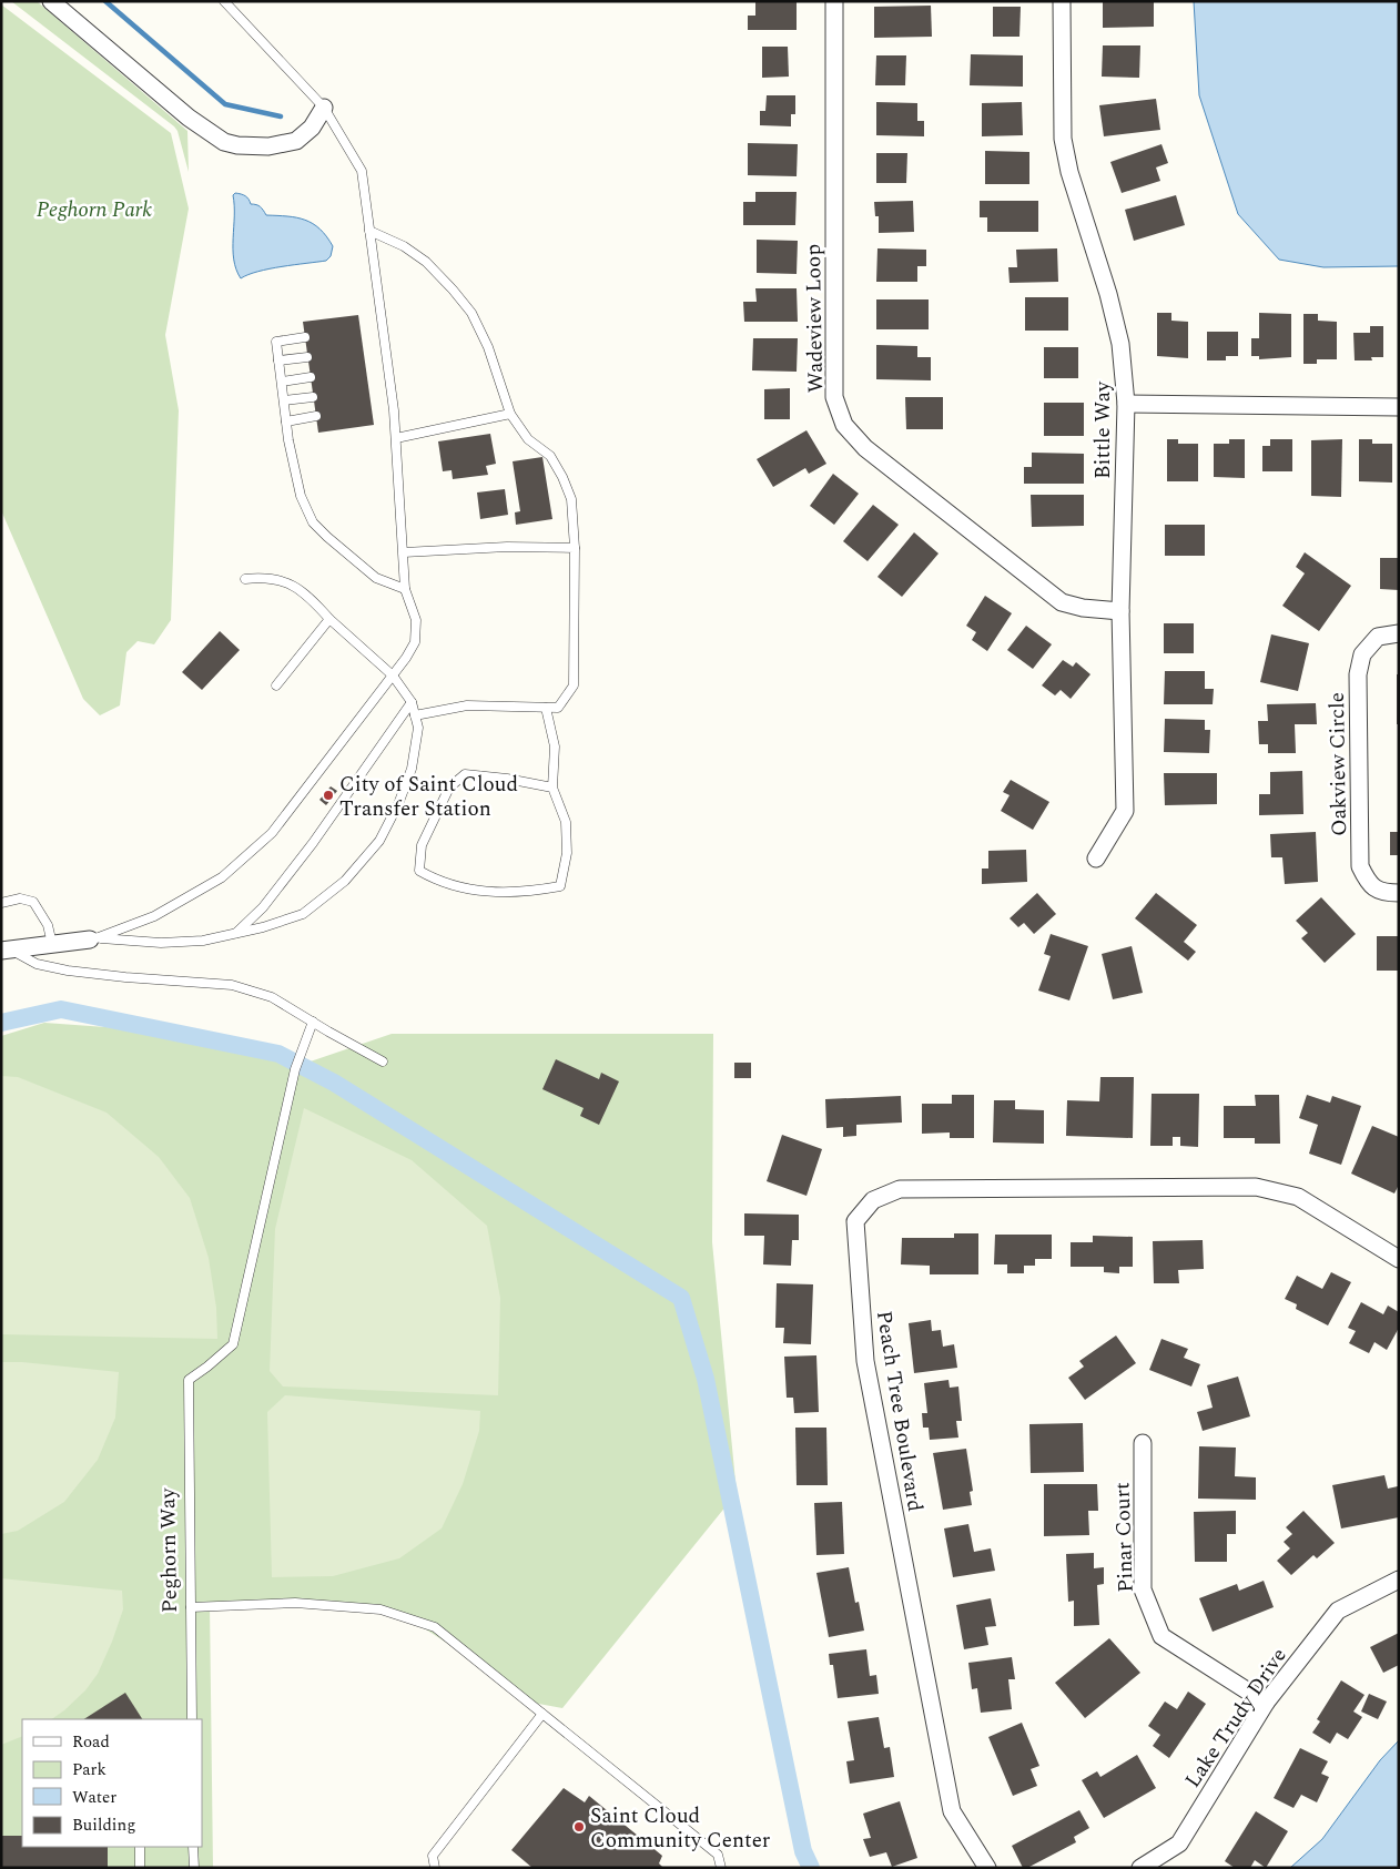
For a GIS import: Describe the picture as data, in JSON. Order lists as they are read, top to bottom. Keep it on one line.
{"streets":{"street":["Wadeview Loop","Bittle Way","Oakview Circle","Peach Tree Boulevard","Pinar Court","Lake Trudy Drive"],"lane":["Peghorn Way"]},"crossings":[["Wadeview Loop","Bittle Way"],["Pinar Court","Lake Trudy Drive"]],"parks":["Peghorn Park"],"places":["City of Saint Cloud Transfer Station","Saint Cloud Community Center"],"legend":["Road","Park","Water","Building"]}
